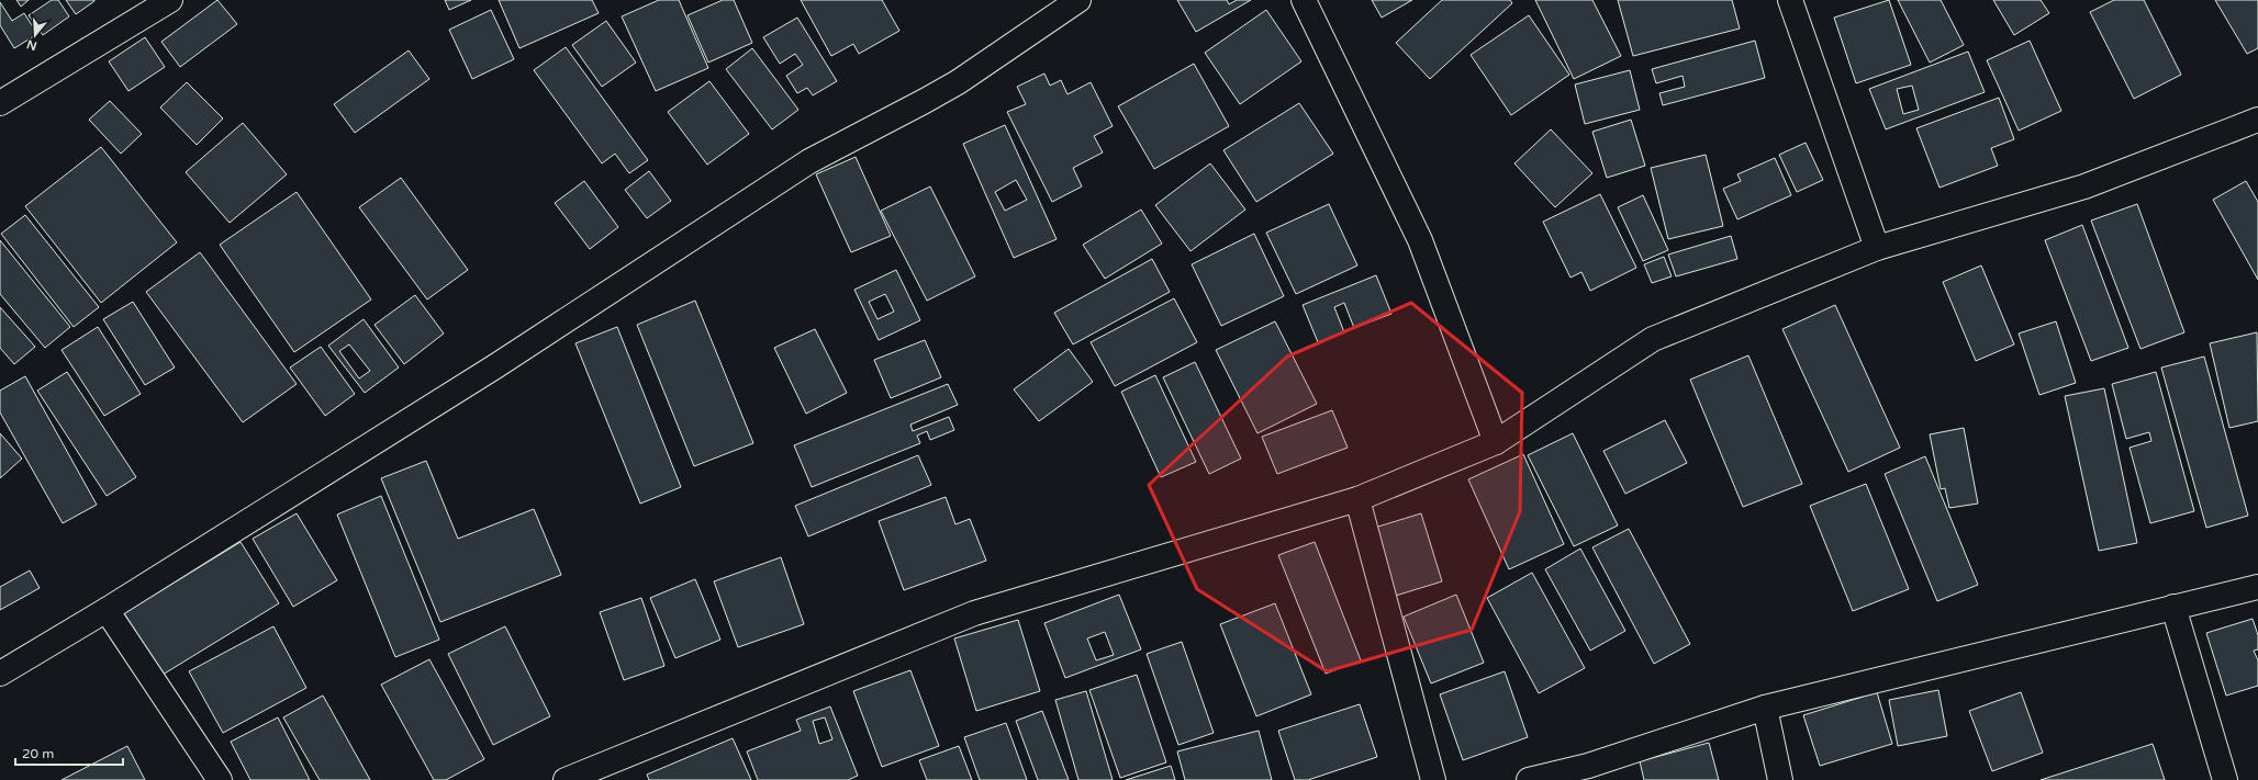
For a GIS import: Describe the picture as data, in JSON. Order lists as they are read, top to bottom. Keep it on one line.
{"scale_bar":"20 m","north":"bottom"}
